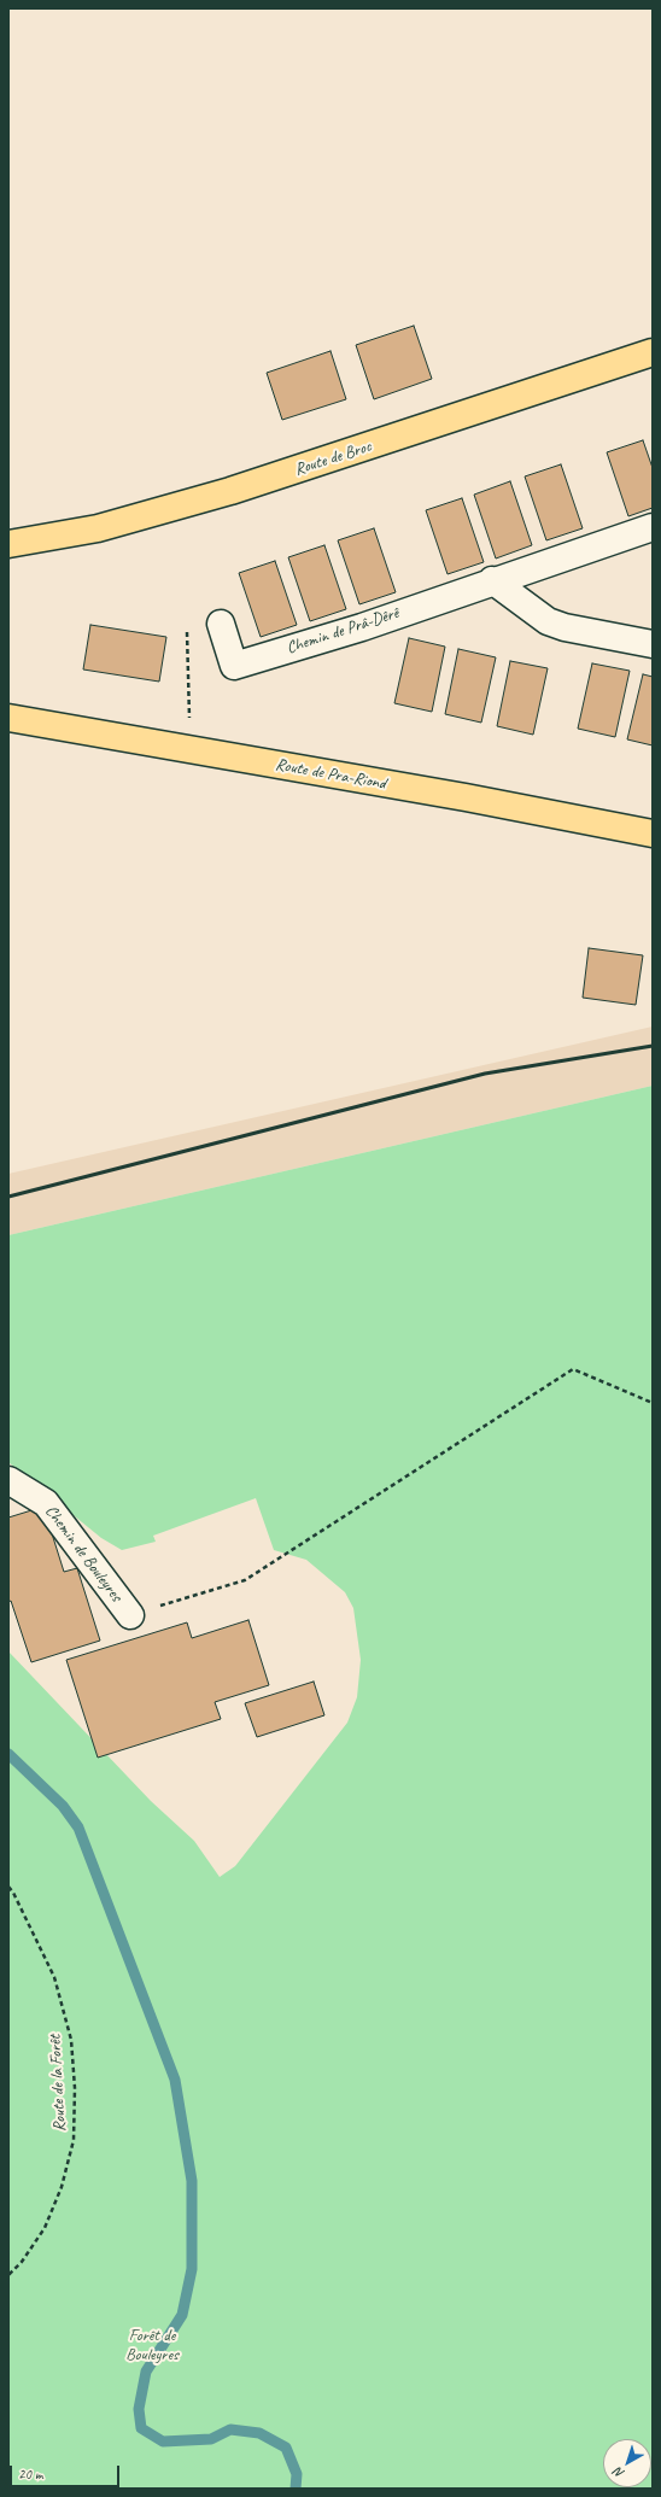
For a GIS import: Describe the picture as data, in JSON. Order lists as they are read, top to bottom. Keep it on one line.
{"streets":{"main road":["Route de Broc","Route de Pra-Riond"],"street":["Chemin de Prâ-Dêrê","Chemin de Bouleyres"],"path":["Route de la Forêt"]},"parks":["Forêt de Bouleyres"],"scale_bar":"20 m","north":"bottom left"}
